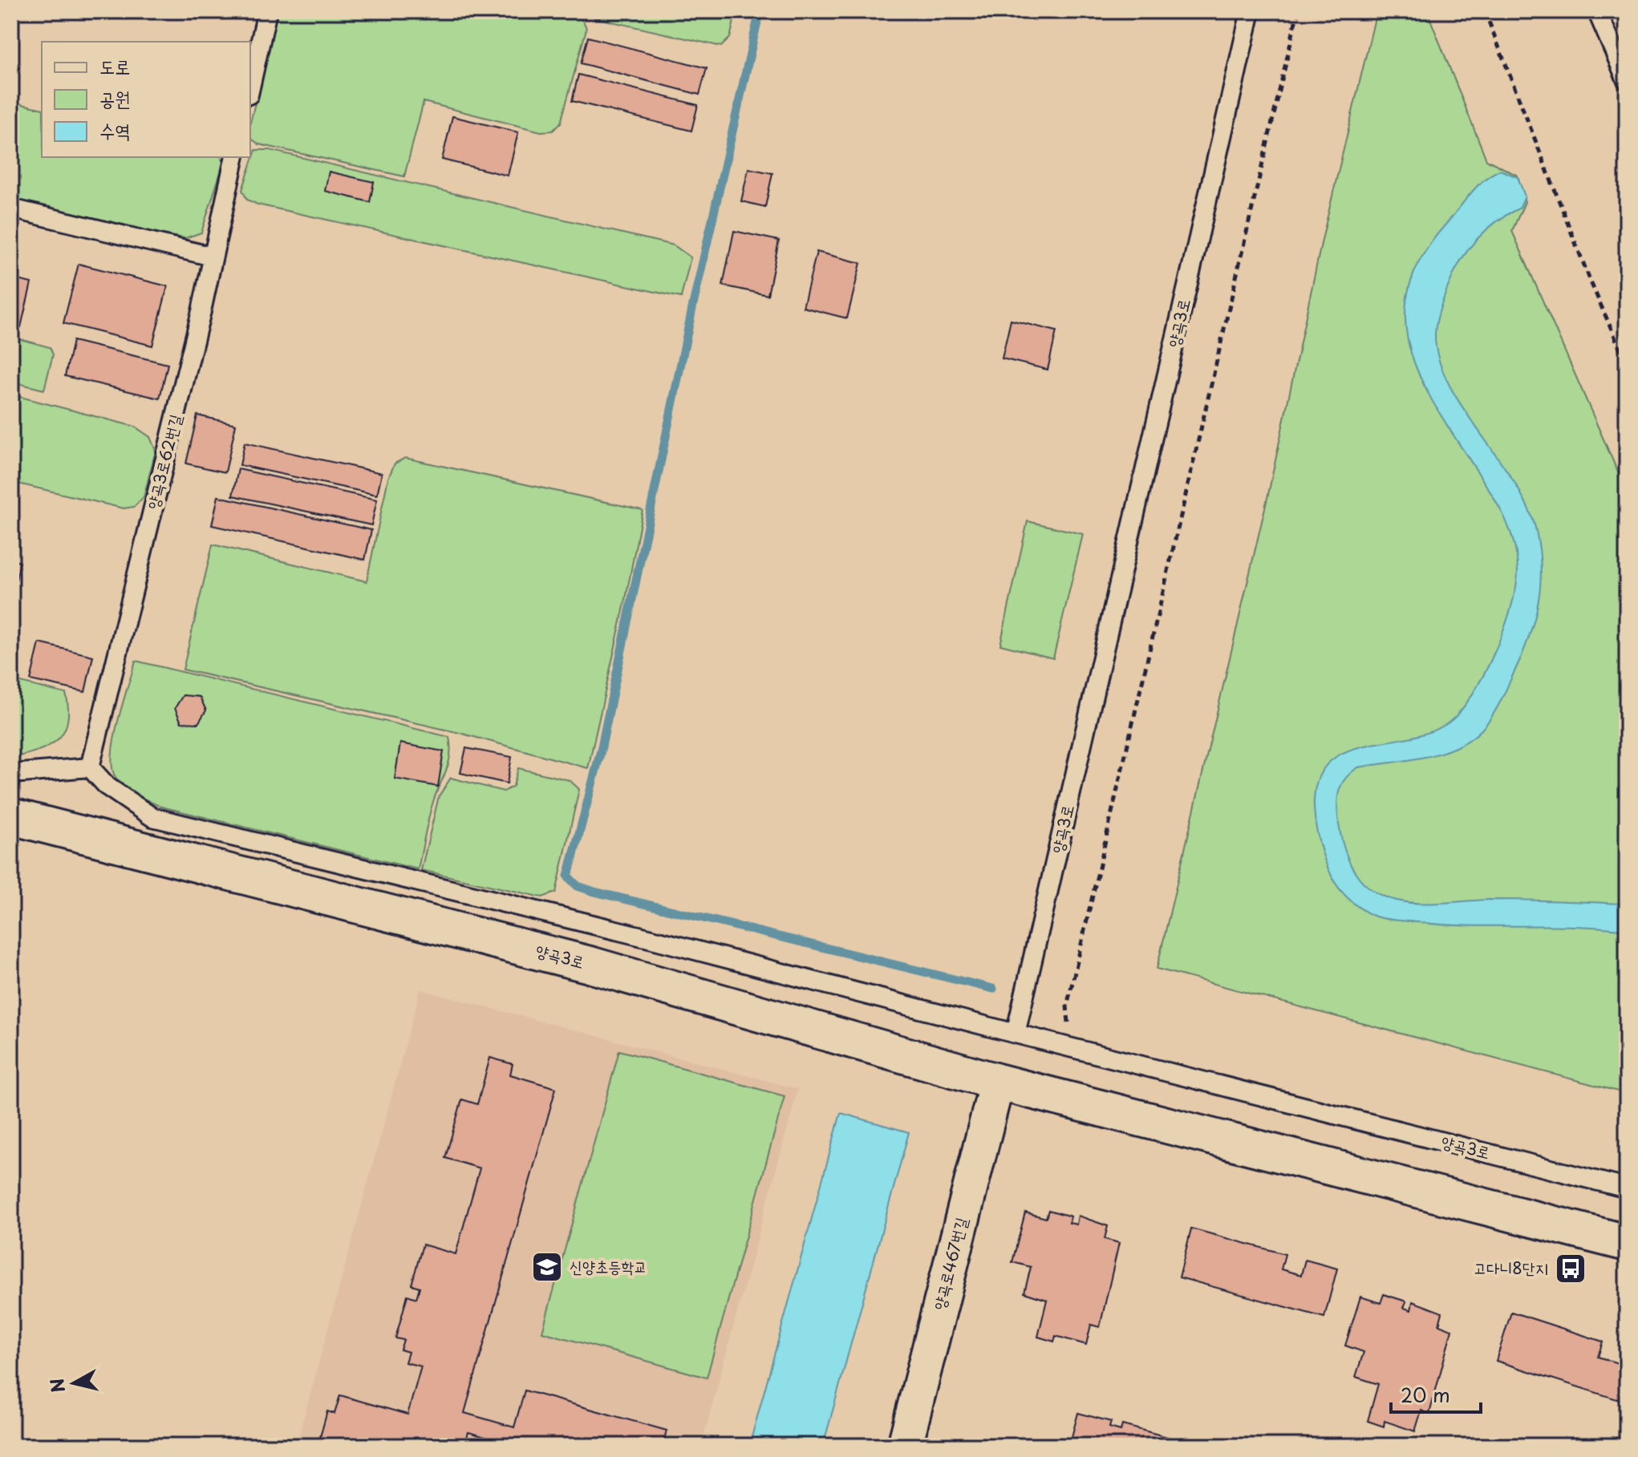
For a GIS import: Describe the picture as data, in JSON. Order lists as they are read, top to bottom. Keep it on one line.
{"streets":{"street":["양곡3로","양곡로467번길"],"lane":["양곡3로62번길"]},"crossings":[["양곡3로","양곡로467번길"]],"places":{"school or university":["신양초등학교"],"bus stop":["고다니8단지"]},"legend":["도로","공원","수역"],"scale_bar":"20 m","north":"left"}
